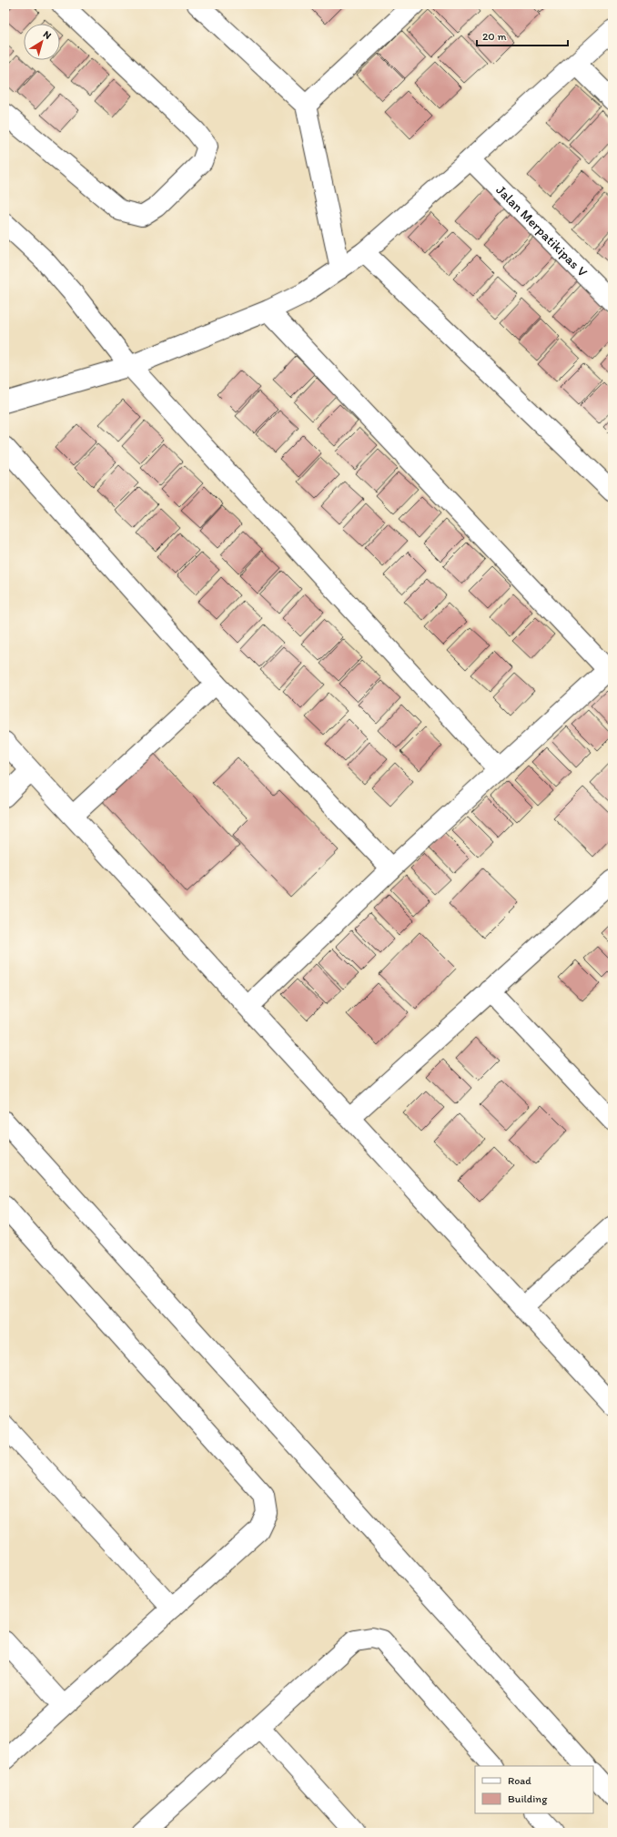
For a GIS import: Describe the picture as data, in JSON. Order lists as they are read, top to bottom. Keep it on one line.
{"streets":{"street":["Jalan Merpatikipas V"]},"legend":["Road","Building"],"scale_bar":"20 m","north":"top right"}
